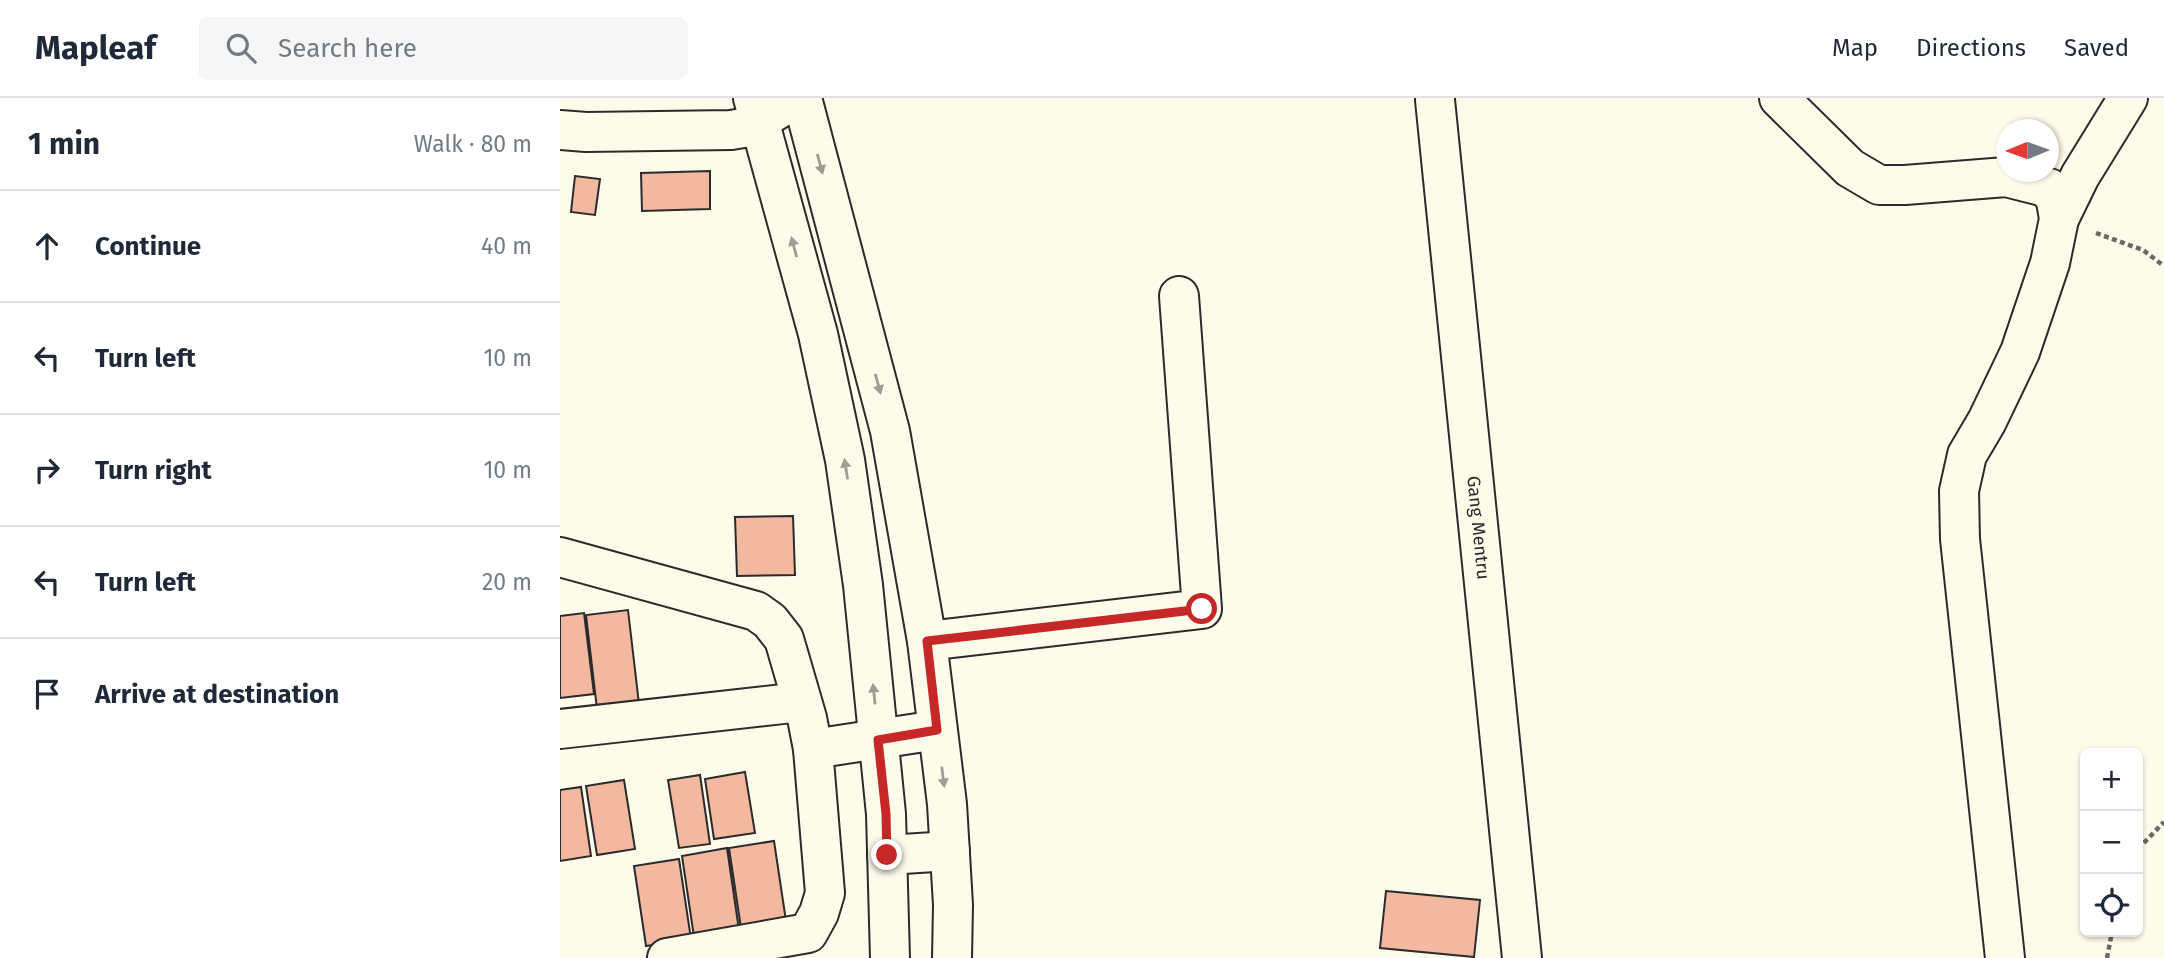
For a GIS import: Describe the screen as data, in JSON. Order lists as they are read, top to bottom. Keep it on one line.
{"streets":{"street":["Gang Mentru"]},"north":"left","page":{"header":"Mapleaf","search":"Search here","nav":["Map","Directions","Saved"],"heading":["1 min","Walk · 80 m"],"list":[["Continue","40 m"],["Turn left","10 m"],["Turn right","10 m"],["Turn left","20 m"],"Arrive at destination"],"map_buttons":["+","−"]}}
